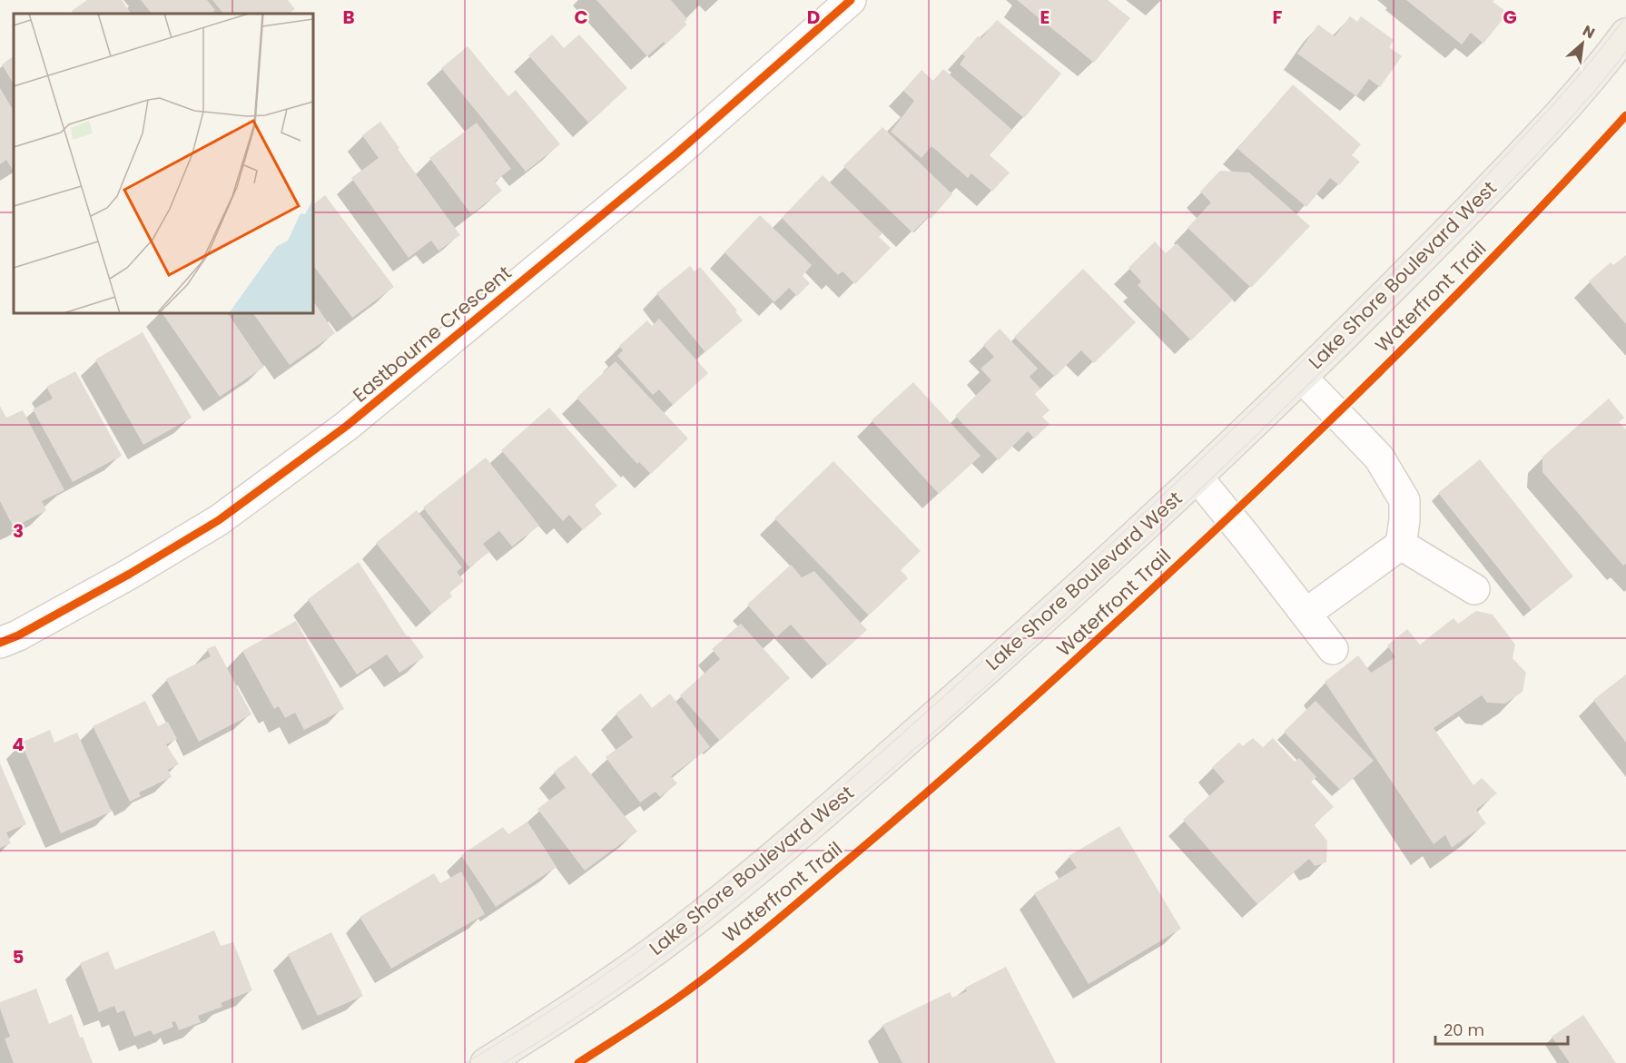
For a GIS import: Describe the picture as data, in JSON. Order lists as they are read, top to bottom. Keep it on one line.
{"streets":{"main road":["Lake Shore Boulevard West"],"street":["Eastbourne Crescent"],"cycle path":["Waterfront Trail"]},"scale_bar":"20 m","north":"top right","grid":{"columns":["B","C","D","E","F","G"],"rows":["3","4","5"]}}
